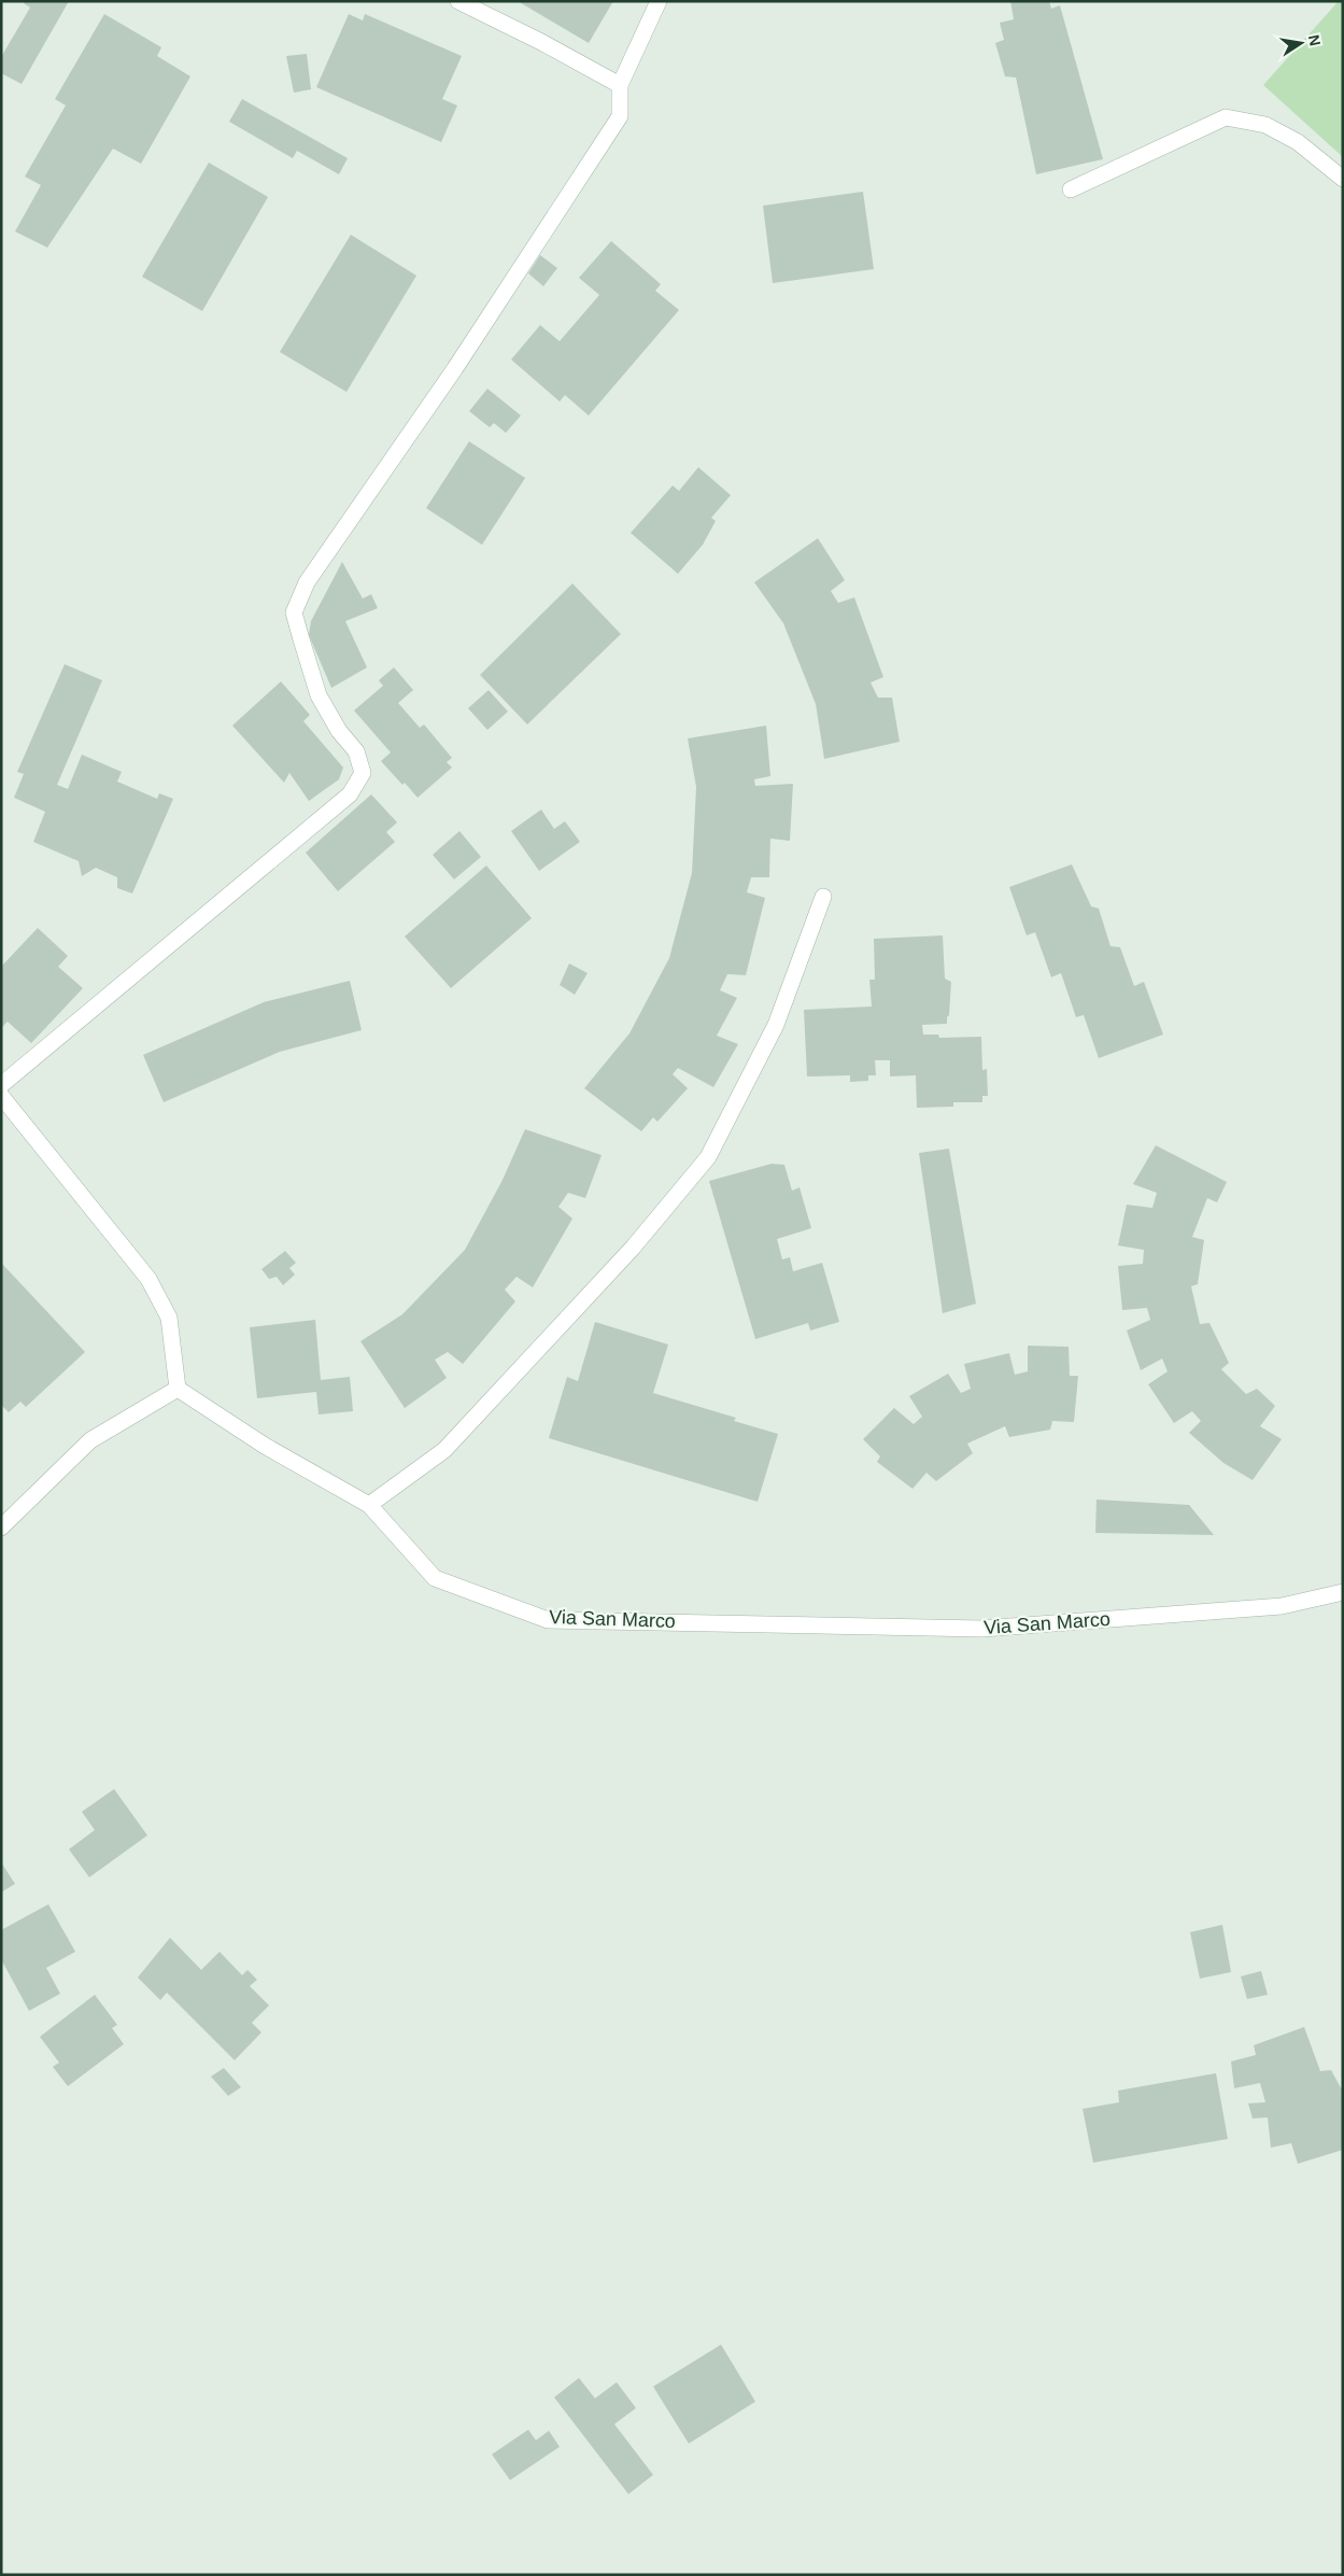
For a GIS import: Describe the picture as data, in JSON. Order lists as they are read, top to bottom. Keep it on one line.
{"streets":{"street":["Via San Marco"]},"north":"right"}
